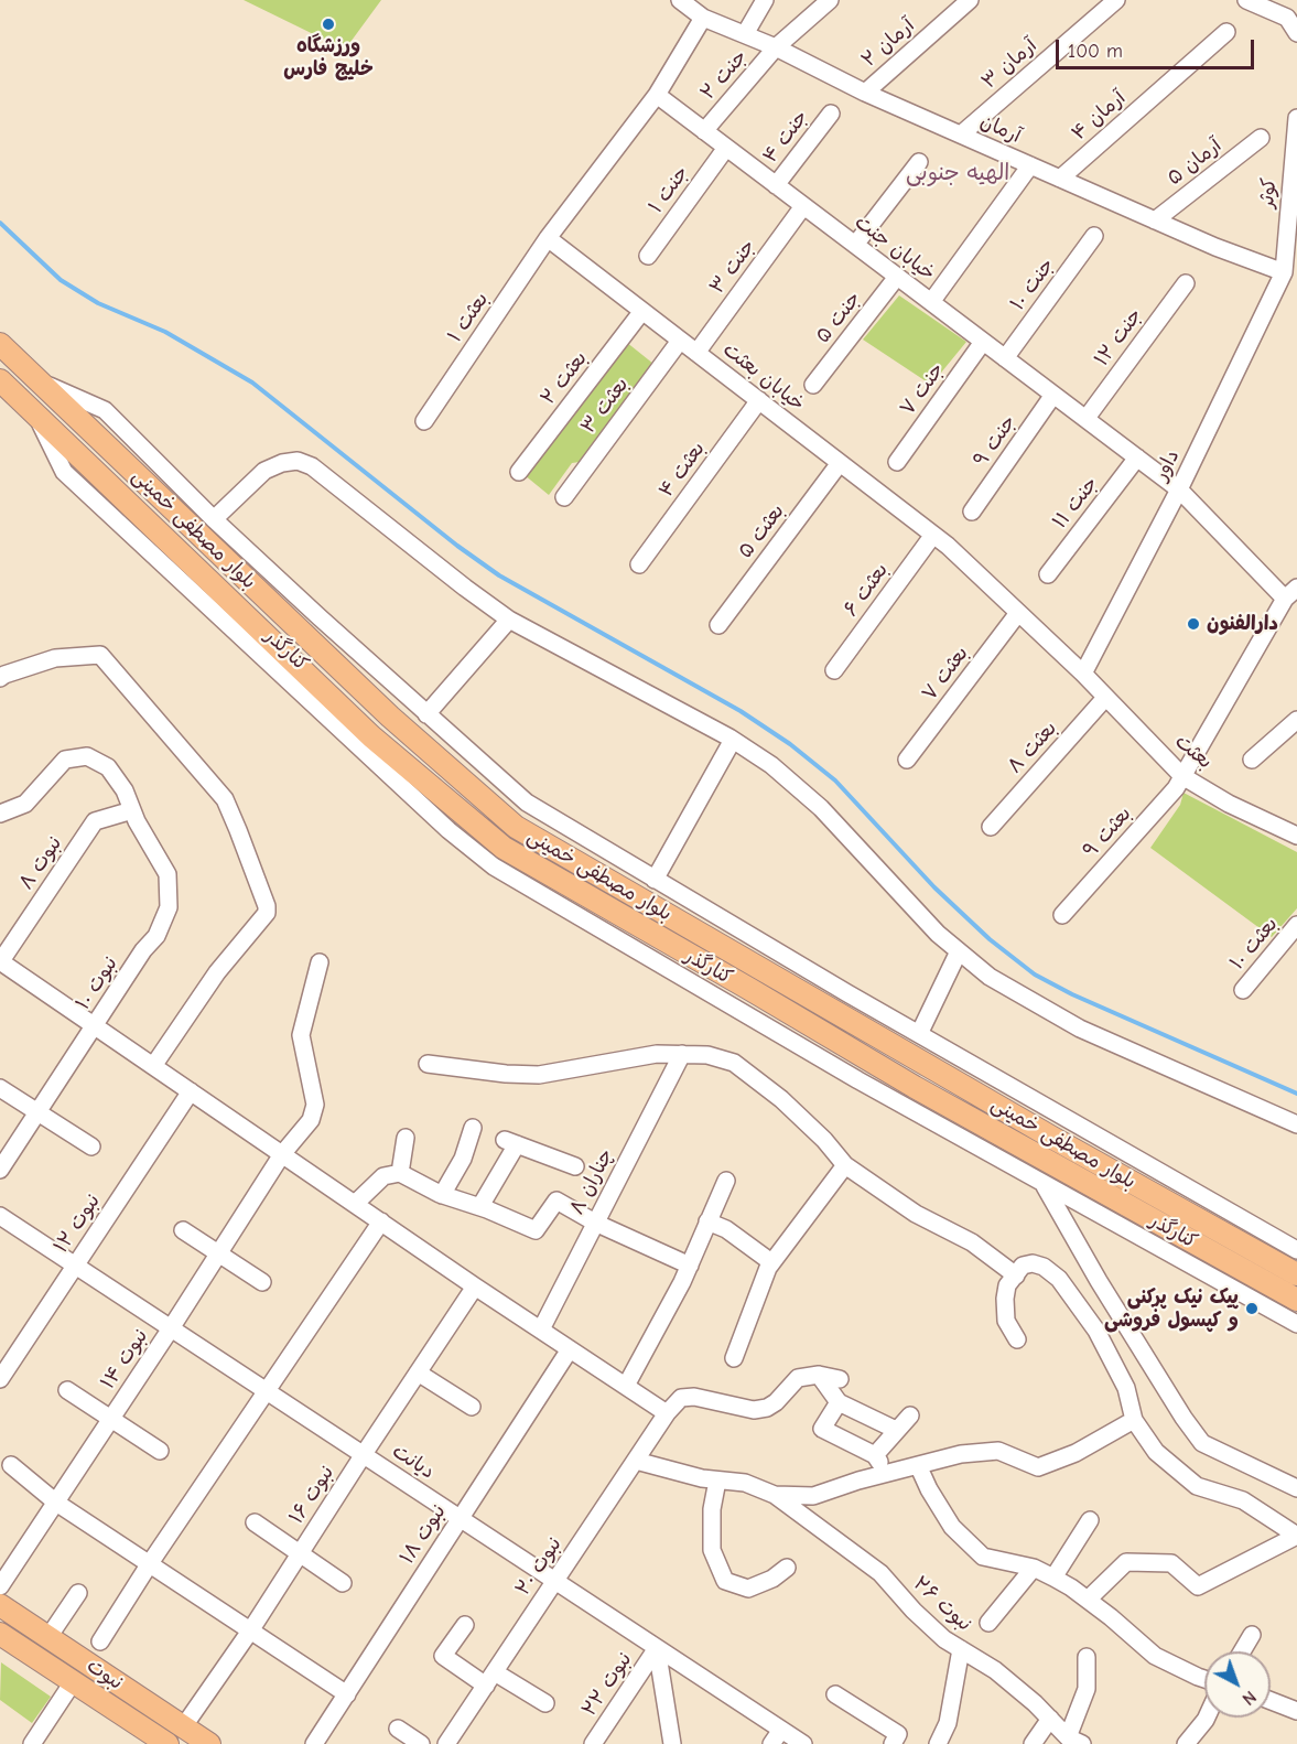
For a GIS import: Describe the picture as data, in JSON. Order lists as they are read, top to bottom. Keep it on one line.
{"streets":{"main road":["بلوار مصطفی خمینی","نبوت"],"street":["آرمان ۲","آرمان ۳","جنت ۲","آرمان ۴","آرمان","جنت ۴","آرمان ۵","جنت ۱","کوثر","خیابان جنت","جنت ۳","جنت ۱۰","بعثت ۱","جنت ۵","جنت ۱۲","خیابان بعثت","بعثت ۲","جنت ۷","بعثت ۳","جنت ۹","داور","بعثت ۴","جنت ۱۱","بعثت ۵","بعثت ۶","کنارگذر","بعثت ۷","بعثت ۸","بعثت","بعثت ۹","نبوت ۸","بعثت ۱۰","نبوت ۱۰","چناران ۸","نبوت ۱۲","نبوت ۱۴","دیانت","نبوت ۱۶","نبوت ۱۸","نبوت ۲۰","نبوت ۲۶","نبوت ۲۲"]},"crossings":[["آرمان ۲","آرمان"],["آرمان ۳","آرمان"],["جنت ۲","آرمان"],["جنت ۲","خیابان جنت"],["آرمان ۴","آرمان"],["آرمان","آرمان ۵"],["آرمان","کوثر"],["آرمان","داور"],["جنت ۴","خیابان جنت"],["جنت ۱","خیابان جنت"],["کوثر","داور"],["خیابان جنت","جنت ۳"],["خیابان جنت","جنت ۱۰"],["خیابان جنت","جنت ۵"],["خیابان جنت","جنت ۱۲"],["خیابان جنت","جنت ۷"],["خیابان جنت","جنت ۹"],["خیابان جنت","داور"],["خیابان جنت","جنت ۱۱"],["خیابان جنت","بعثت ۹"],["جنت ۳","خیابان بعثت"],["بعثت ۱","خیابان بعثت"],["خیابان بعثت","بعثت ۲"],["خیابان بعثت","بعثت ۳"],["خیابان بعثت","داور"],["خیابان بعثت","بعثت ۴"],["خیابان بعثت","بعثت ۵"],["خیابان بعثت","بعثت ۶"],["خیابان بعثت","بعثت ۷"],["خیابان بعثت","بعثت"],["داور","بعثت"],["بلوار مصطفی خمینی","کنارگذر"],["بعثت ۸","بعثت"],["بعثت","بعثت ۹"],["نبوت ۸","نبوت ۱۰"],["نبوت ۱۲","دیانت"],["نبوت ۱۴","دیانت"],["دیانت","نبوت ۱۶"],["دیانت","نبوت ۱۸"],["دیانت","نبوت ۲۰"],["دیانت","نبوت ۲۲"],["نبوت ۱۶","نبوت"]],"districts":["الهیه جنوبی"],"places":["ورزشگاه خلیج فارس","دارالفنون","پیک نیک پرکنی و کپسول فروشی"],"scale_bar":"100 m","north":"bottom right"}
